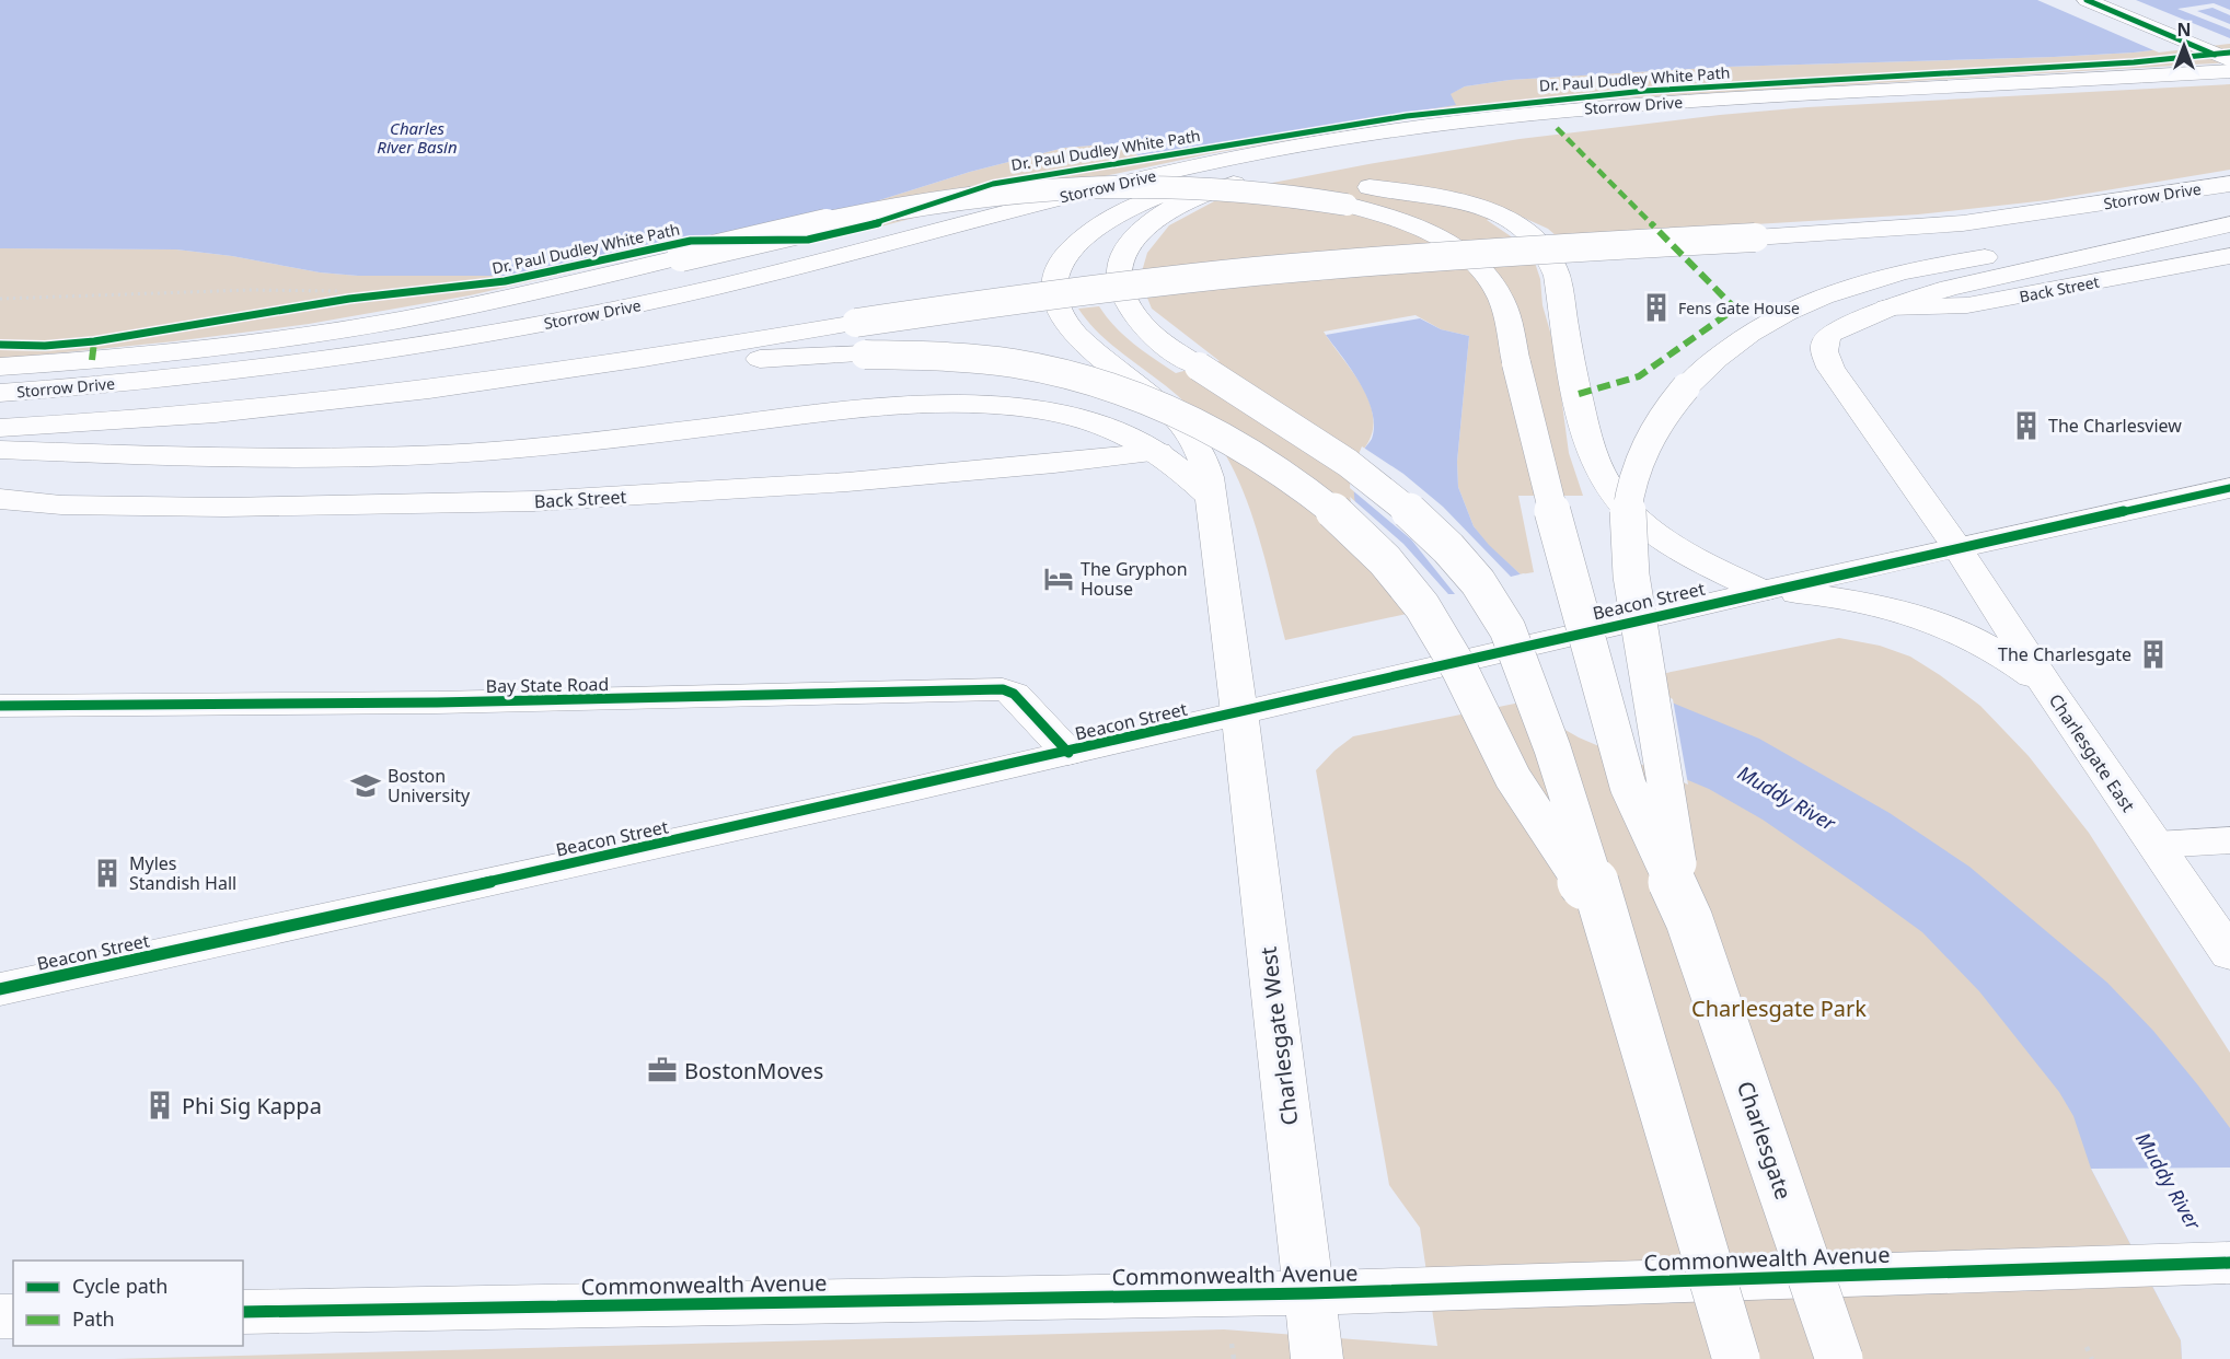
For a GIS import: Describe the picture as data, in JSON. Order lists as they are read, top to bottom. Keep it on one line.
{"streets":{"main road":["Storrow Drive","Back Street","Beacon Street","Bay State Road","Charlesgate East","Charlesgate West","Charlesgate","Commonwealth Avenue"],"cycle path":["Dr. Paul Dudley White Path"]},"crossings":[["Back Street","Charlesgate East"],["Beacon Street","Bay State Road"],["Beacon Street","Charlesgate East"],["Beacon Street","Charlesgate West"],["Charlesgate West","Commonwealth Avenue"]],"water":["Charles River Basin","Muddy River"],"parks":["Charlesgate Park"],"places":{"building":["Fens Gate House","The Charlesview","The Charlesgate","Myles Standish Hall","Phi Sig Kappa"],"hotel":["The Gryphon House"],"school or university":["Boston University"],"office":["BostonMoves"]},"legend":["Cycle path","Path"],"north":"top"}
